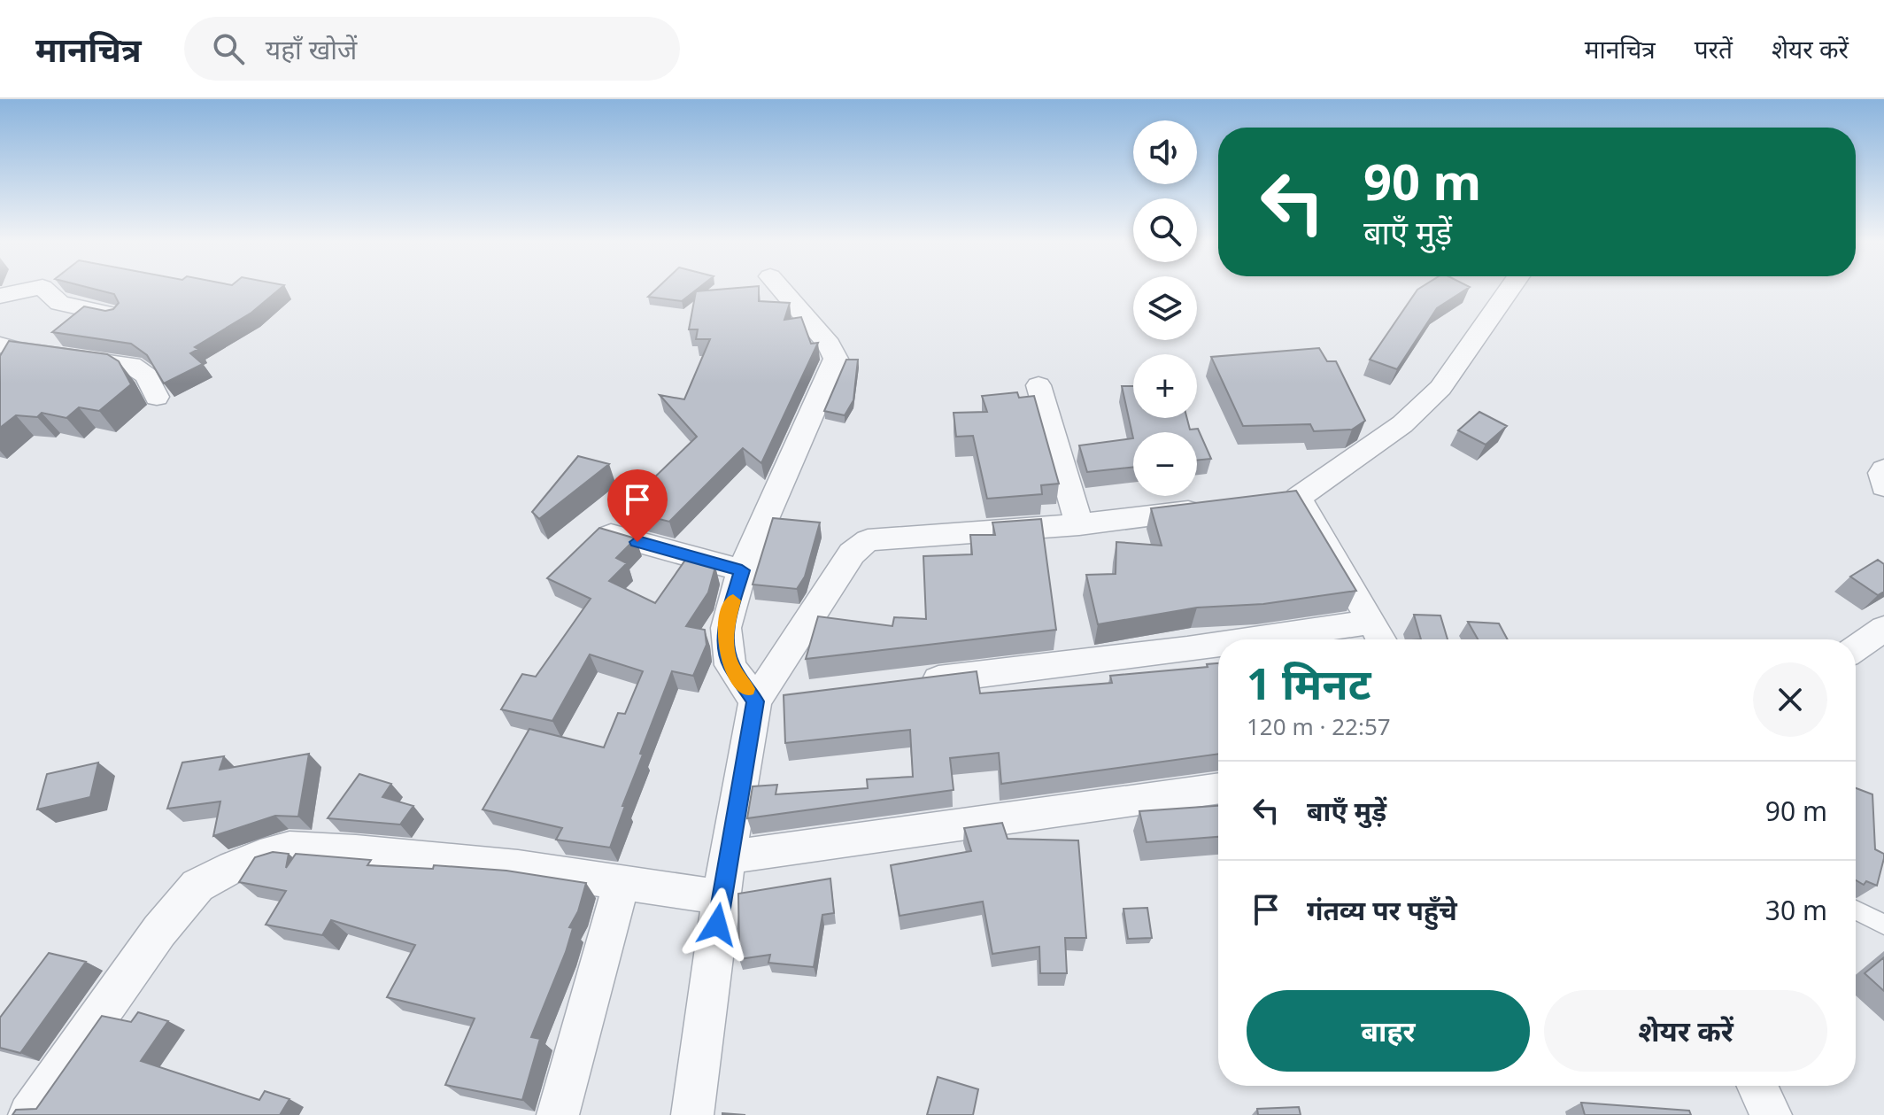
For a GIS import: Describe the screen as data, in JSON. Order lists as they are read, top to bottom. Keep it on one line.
{"page":{"header":"मानचित्र","search":"यहाँ खोजें","nav":["मानचित्र","परतें","शेयर करें"],"map_buttons":["+","−"],"turn":["90 m","बाएँ मुड़ें"],"heading":["1 मिनट","120 m · 22:57"],"list":[{"name":"बाएँ मुड़ें","value":"90 m"},{"name":"गंतव्य पर पहुँचे","value":"30 m"}],"buttons":["बाहर","शेयर करें"]}}
